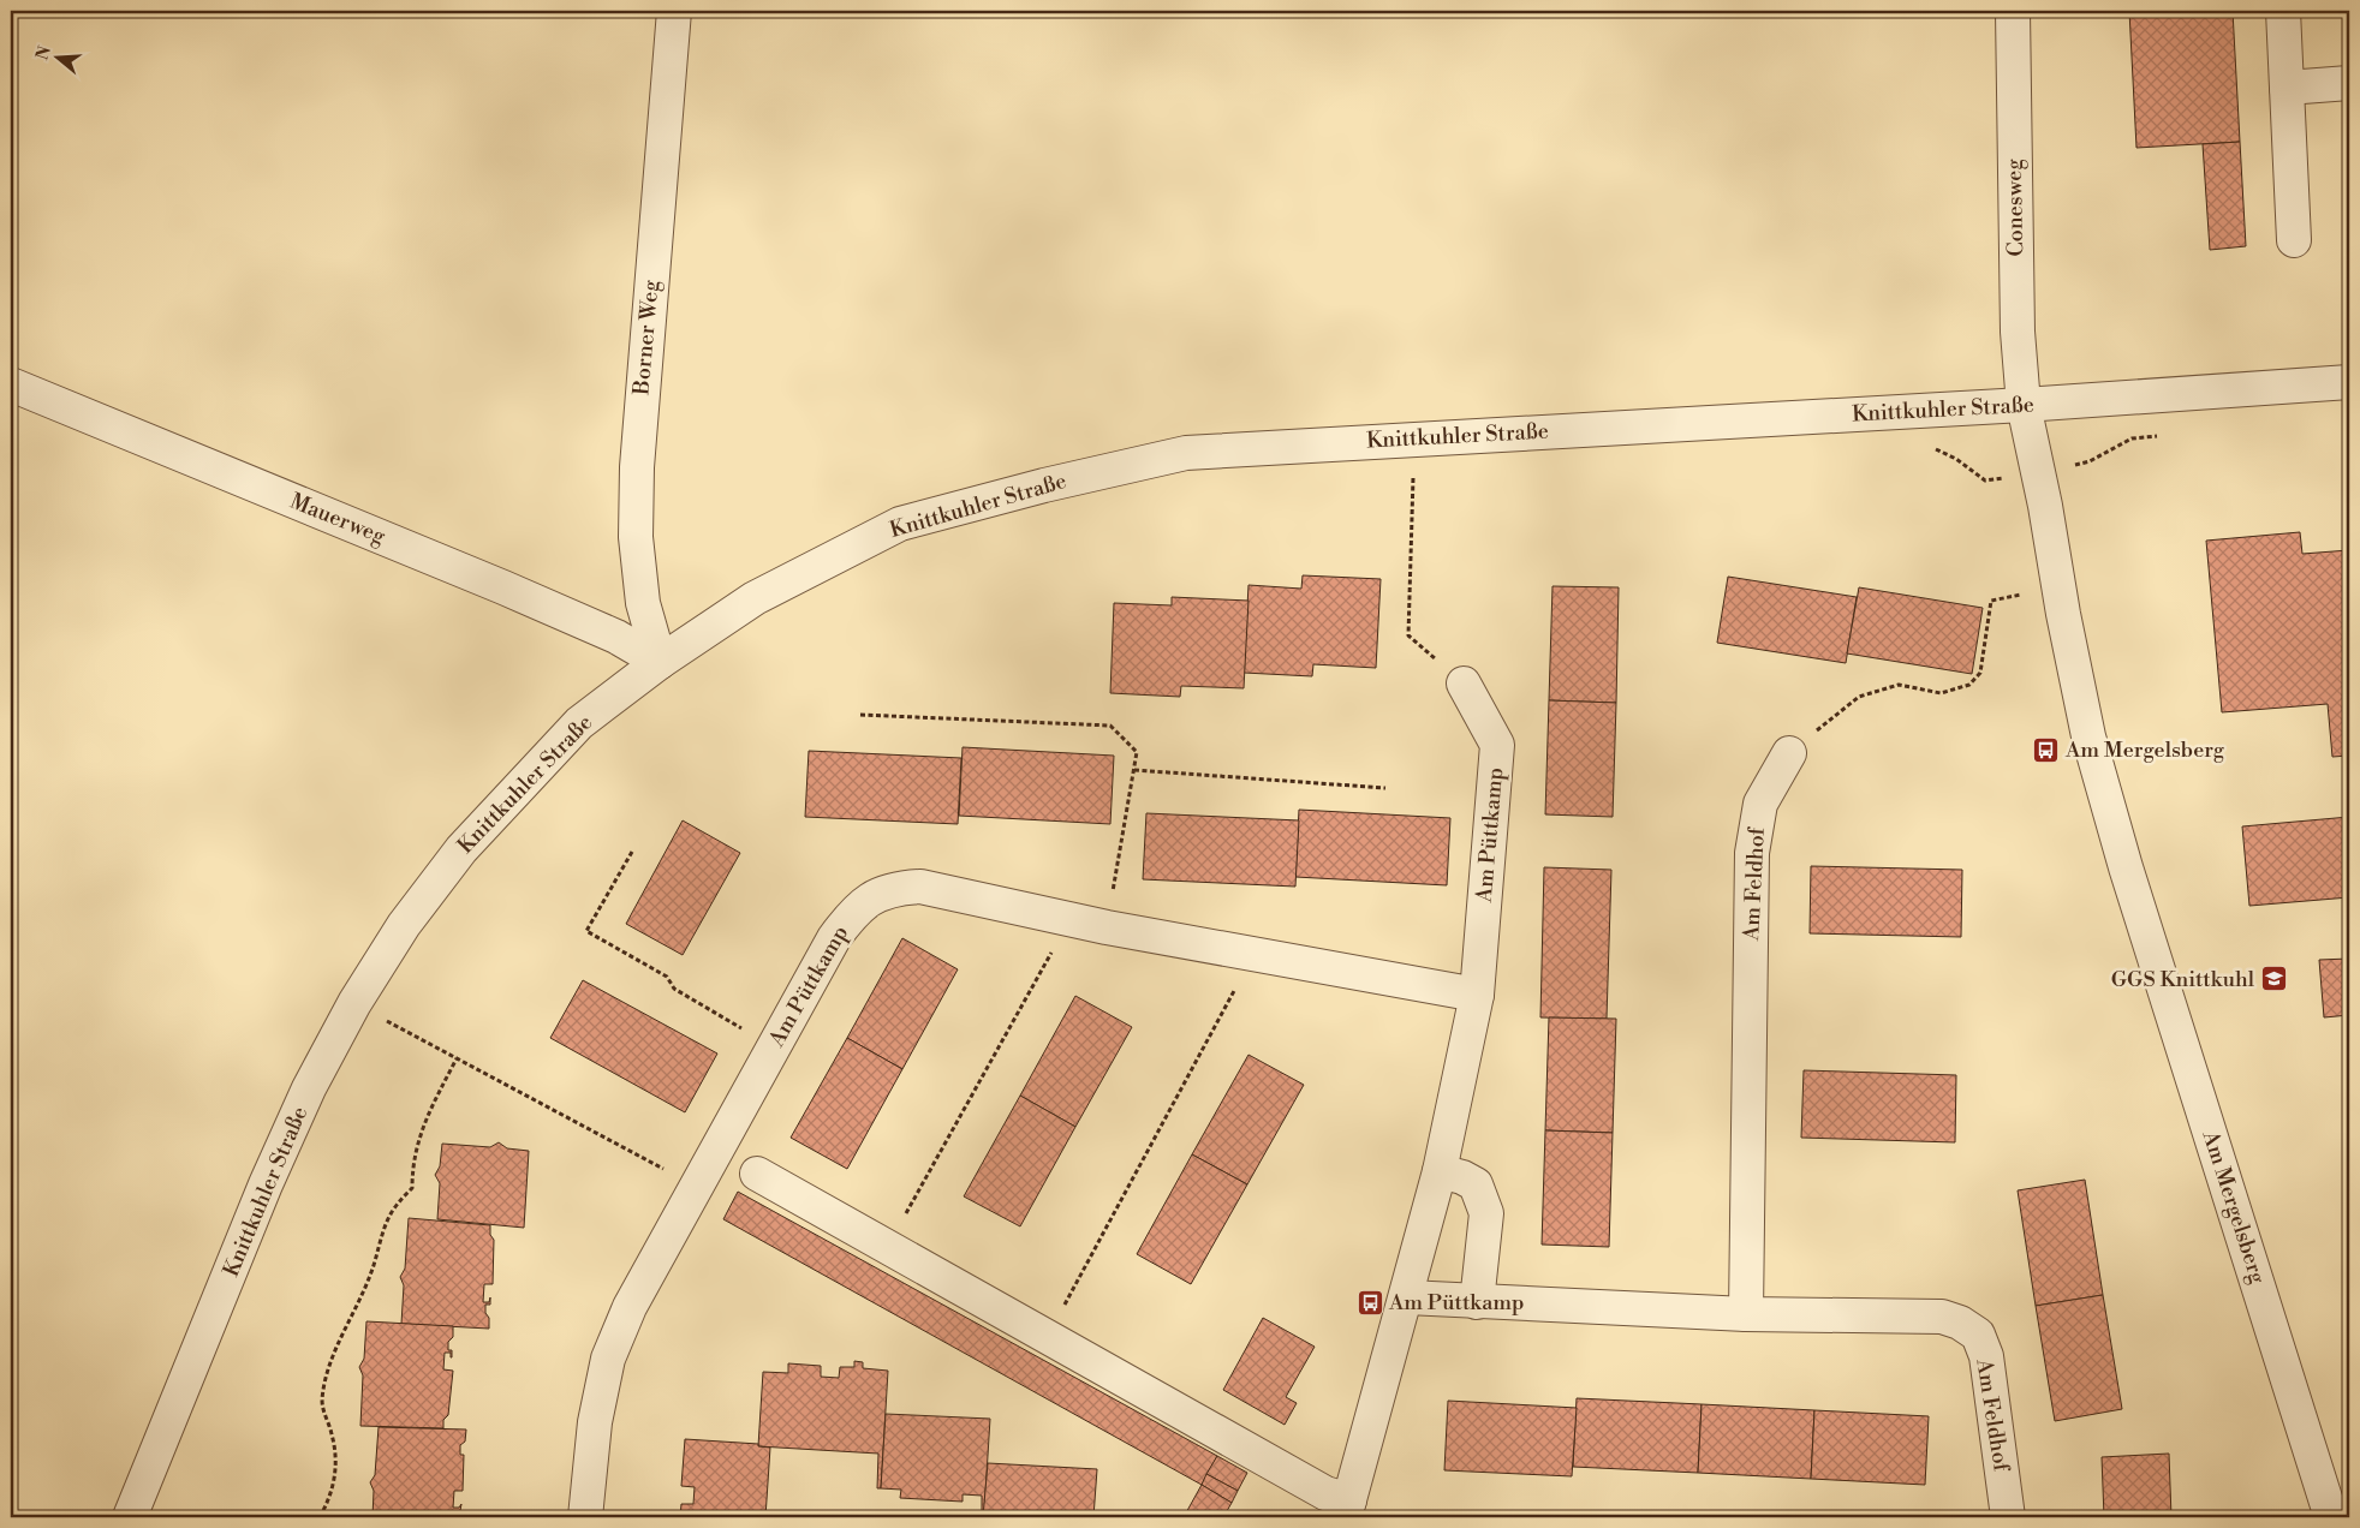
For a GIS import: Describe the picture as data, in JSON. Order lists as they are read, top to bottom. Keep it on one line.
{"streets":{"street":["Conesweg","Borner Weg","Knittkuhler Straße","Mauerweg","Am Püttkamp","Am Feldhof","Am Mergelsberg"]},"crossings":[["Conesweg","Knittkuhler Straße"],["Conesweg","Am Mergelsberg"],["Borner Weg","Knittkuhler Straße"],["Borner Weg","Mauerweg"],["Knittkuhler Straße","Mauerweg"],["Knittkuhler Straße","Am Mergelsberg"],["Am Püttkamp","Am Feldhof"]],"places":{"bus stop":["Am Mergelsberg","Am Püttkamp"],"school or university":["GGS Knittkuhl"]},"north":"left"}
